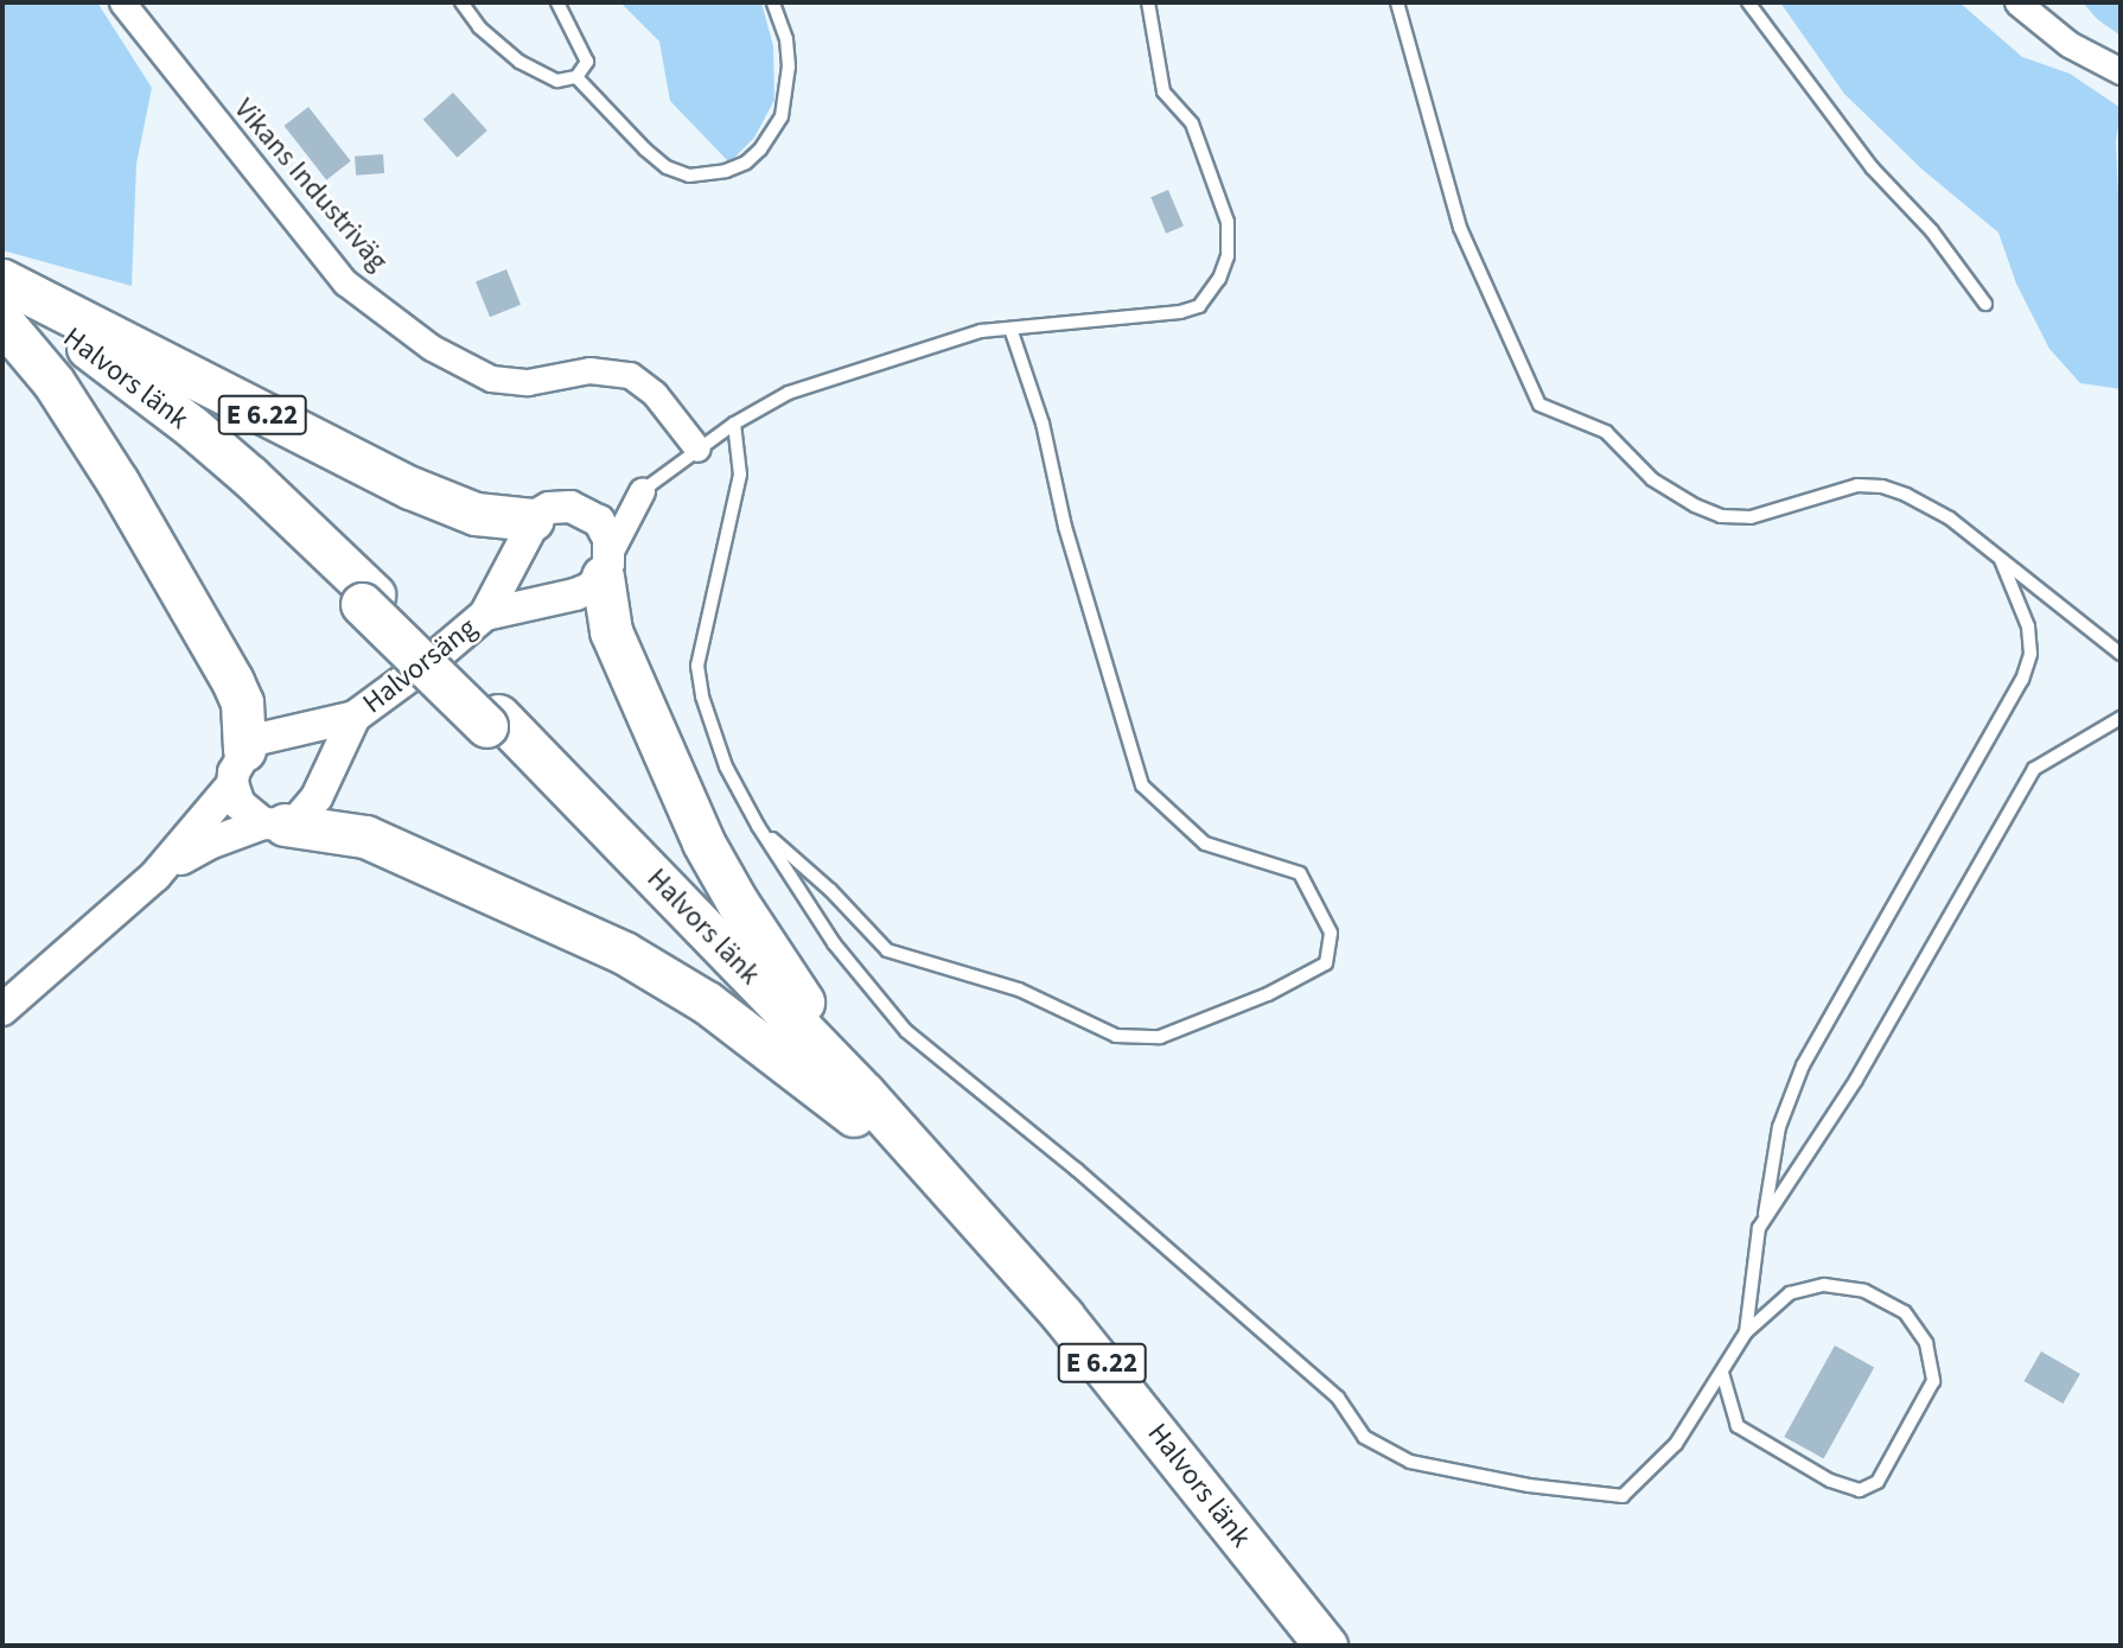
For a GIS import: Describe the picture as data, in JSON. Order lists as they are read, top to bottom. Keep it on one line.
{"streets":{"highway":["Halvors länk","E 6.22"],"street":["Vikans Industriväg","Halvorsäng"]},"crossings":[["Halvors länk","E 6.22"],["E 6.22","Halvorsäng"]]}
